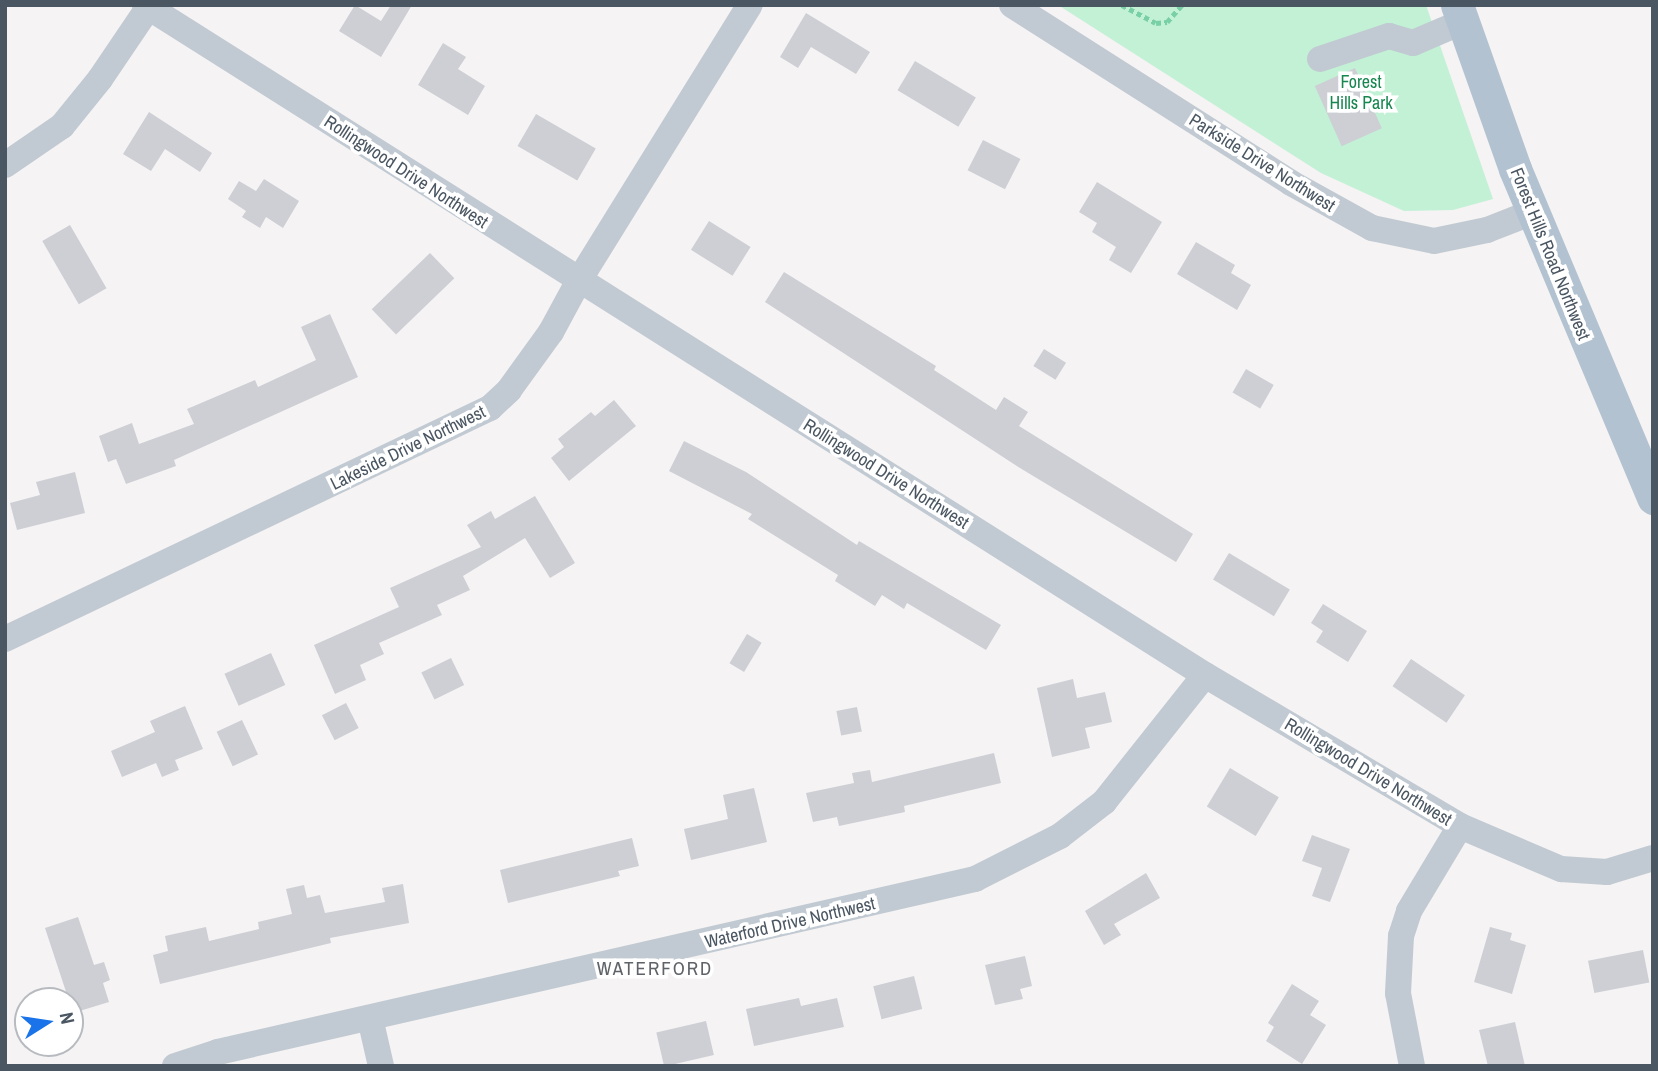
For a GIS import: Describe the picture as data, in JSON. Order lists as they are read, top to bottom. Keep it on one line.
{"streets":{"main road":["Forest Hills Road Northwest"],"street":["Parkside Drive Northwest","Rollingwood Drive Northwest","Lakeside Drive Northwest","Waterford Drive Northwest"]},"crossings":[["Parkside Drive Northwest","Forest Hills Road Northwest"],["Rollingwood Drive Northwest","Lakeside Drive Northwest"],["Rollingwood Drive Northwest","Waterford Drive Northwest"]],"districts":["WATERFORD"],"parks":["Forest Hills Park"],"north":"right"}
